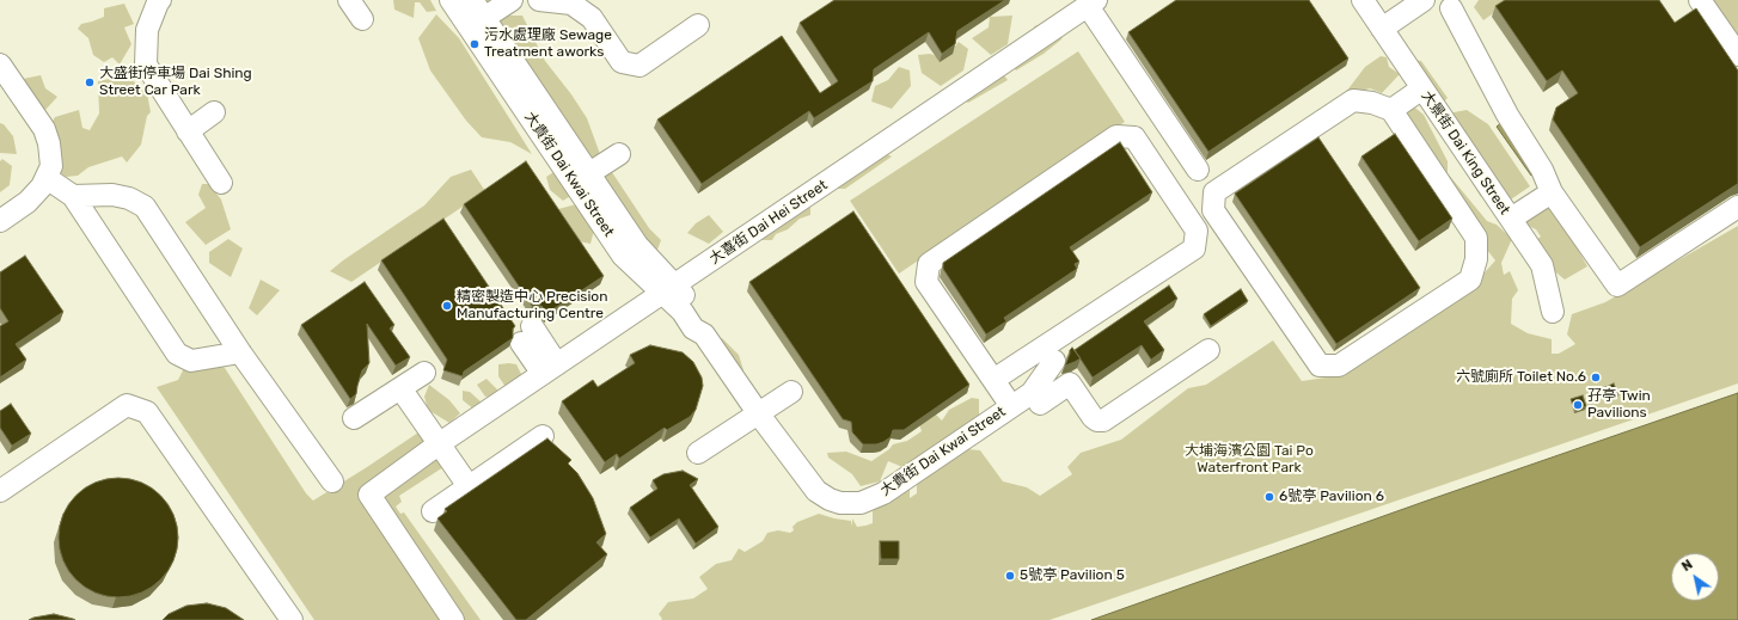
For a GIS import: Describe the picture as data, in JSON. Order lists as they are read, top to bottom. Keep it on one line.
{"streets":{"street":["大景街 Dai King Street","大貴街 Dai Kwai Street","大喜街 Dai Hei Street"]},"crossings":[["大貴街 Dai Kwai Street","大喜街 Dai Hei Street"]],"parks":["大埔海濱公園 Tai Po Waterfront Park"],"places":["污水處理廠 Sewage Treatment aworks","大盛街停車場 Dai Shing Street Car Park","精密製造中心 Precision Manufacturing Centre","六號廁所 Toilet No.6","孖亭 Twin Pavilions","6號亭 Pavilion 6","5號亭 Pavilion 5"],"north":"top left"}
